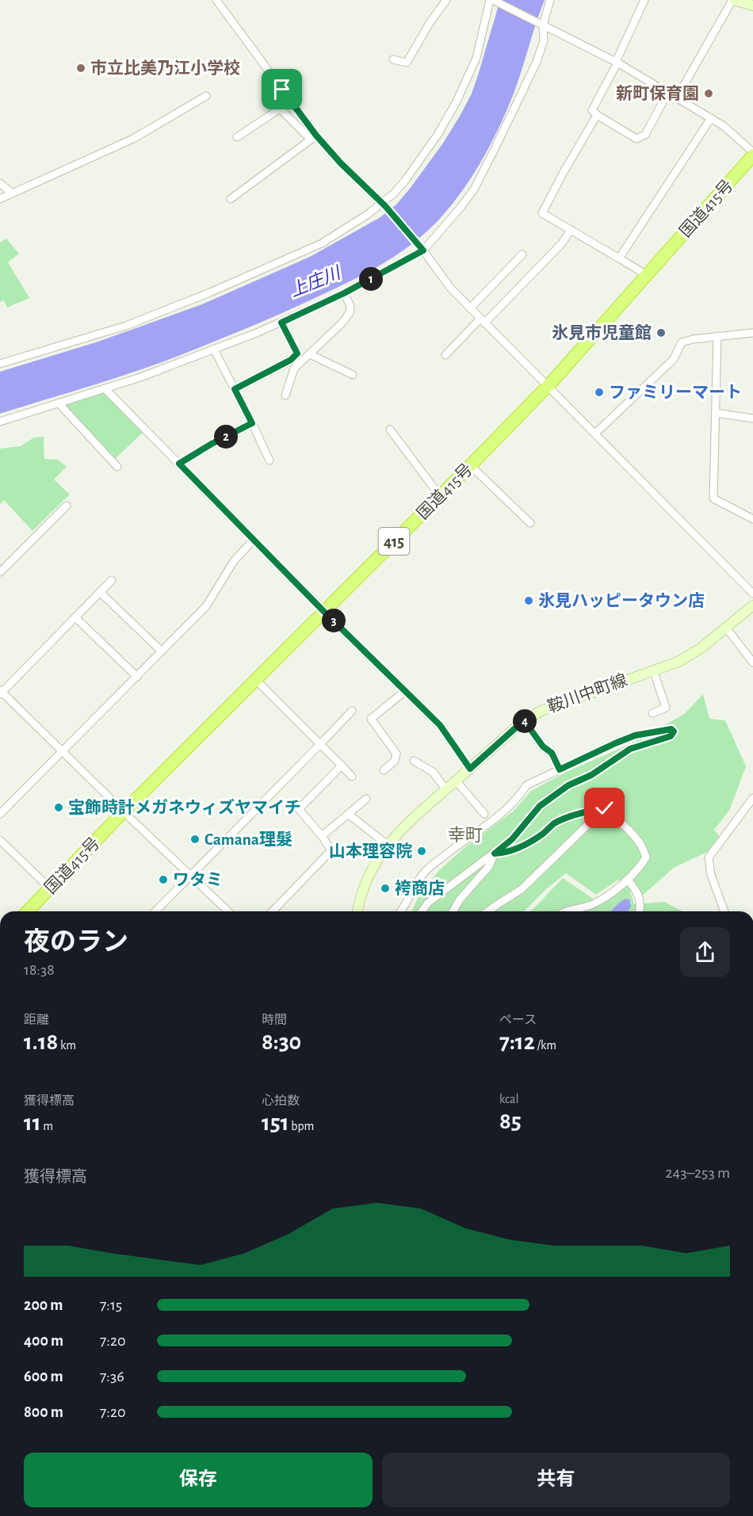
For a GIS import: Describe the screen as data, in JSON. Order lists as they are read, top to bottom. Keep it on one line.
{"streets":{"highway":["国道415号","415"],"main road":["鞍川中町線"]},"districts":["幸町"],"water":["上庄川"],"places":["市立比美乃江小学校","新町保育園","氷見市児童館","ファミリーマート","氷見ハッピータウン店","宝飾時計メガネウィズヤマイチ","Camana理髮","山本理容院","ワタミ","袴商店"],"page":{"pins":["1","2","3","4"],"heading":["夜のラン","18:38"],"stats":[["距離","1.18 km"],["時間","8:30"],["ペース","7:12 /km"],["獲得標高","11 m"],["心拍数","151 bpm"],["kcal","85"]],"chart":["獲得標高","243–253 m"],"list":[{"name":"200 m","note":"7:15"},{"name":"400 m","note":"7:20"},{"name":"600 m","note":"7:36"},{"name":"800 m","note":"7:20"}],"buttons":["保存","共有"]}}
